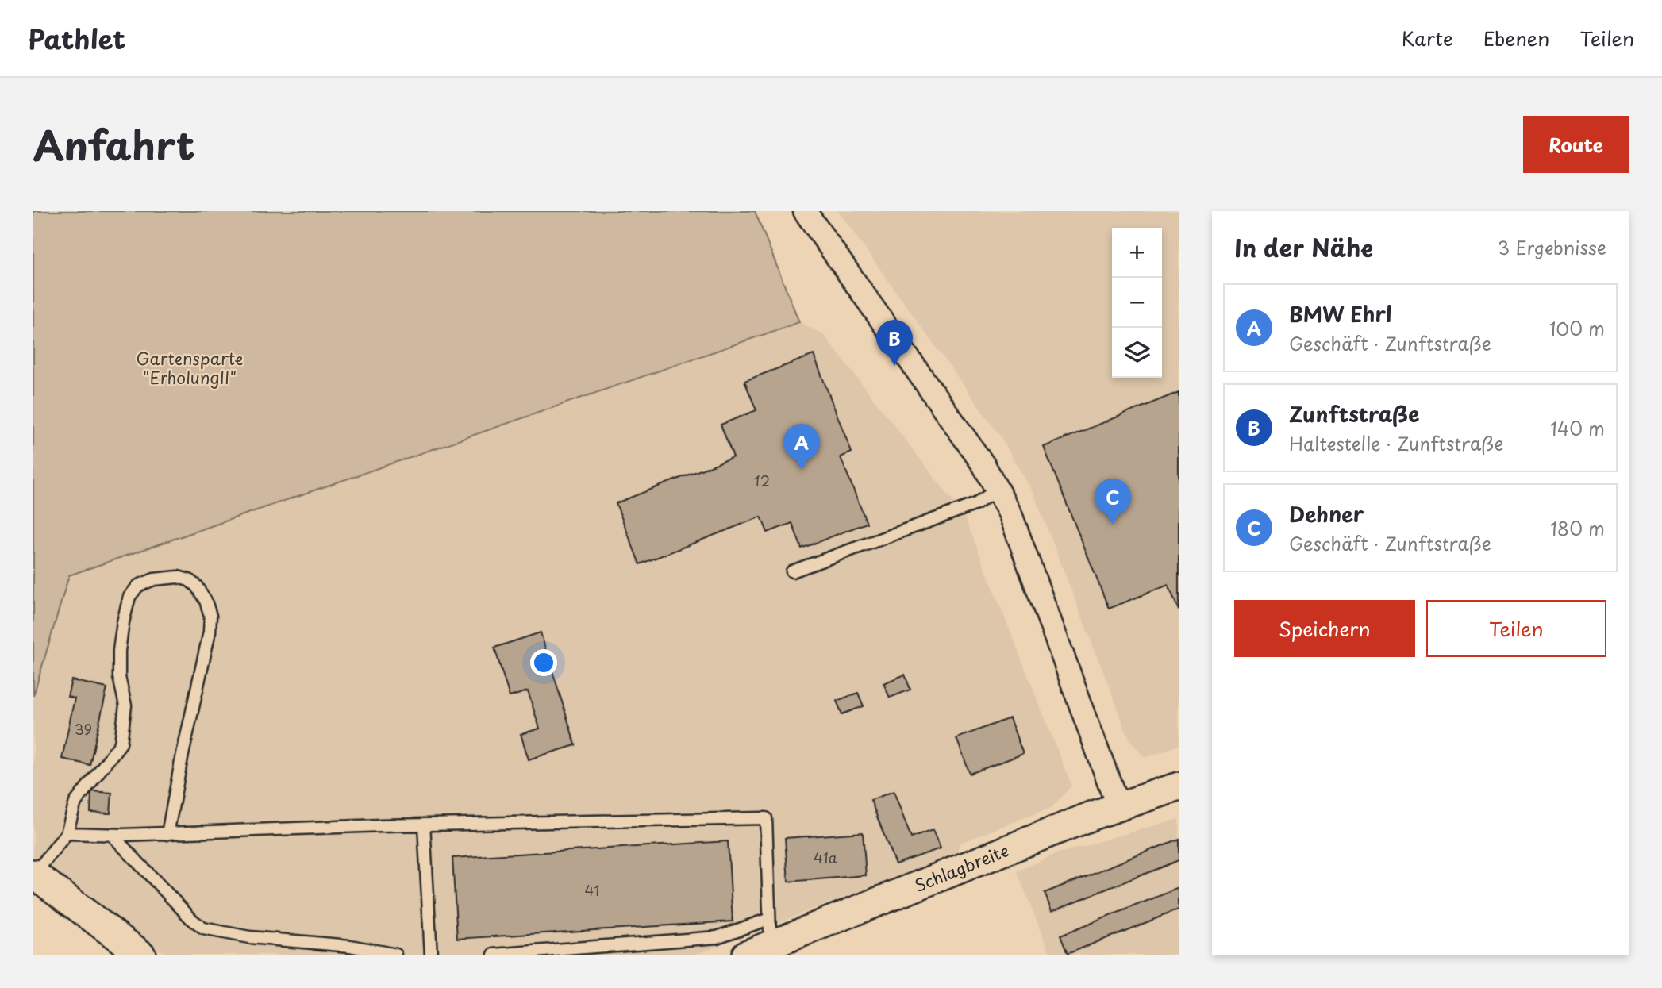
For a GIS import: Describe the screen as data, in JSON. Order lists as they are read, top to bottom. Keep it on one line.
{"streets":{"street":["Schlagbreite"]},"parks":["Gartensparte \"ErholungII\""],"house_numbers":["12","39","41a","41"],"page":{"header":"Pathlet","nav":["Karte","Ebenen","Teilen"],"title":"Anfahrt","buttons":["Route",["Speichern","Teilen"]],"heading":["In der Nähe","3 Ergebnisse"],"map_buttons":["+","−"],"list":[{"mark":"A","name":"BMW Ehrl","note":"Geschäft · Zunftstraße","value":"100 m"},{"mark":"B","name":"Zunftstraße","note":"Haltestelle · Zunftstraße","value":"140 m"},{"mark":"C","name":"Dehner","note":"Geschäft · Zunftstraße","value":"180 m"}],"pins":["B","A","C"]}}
